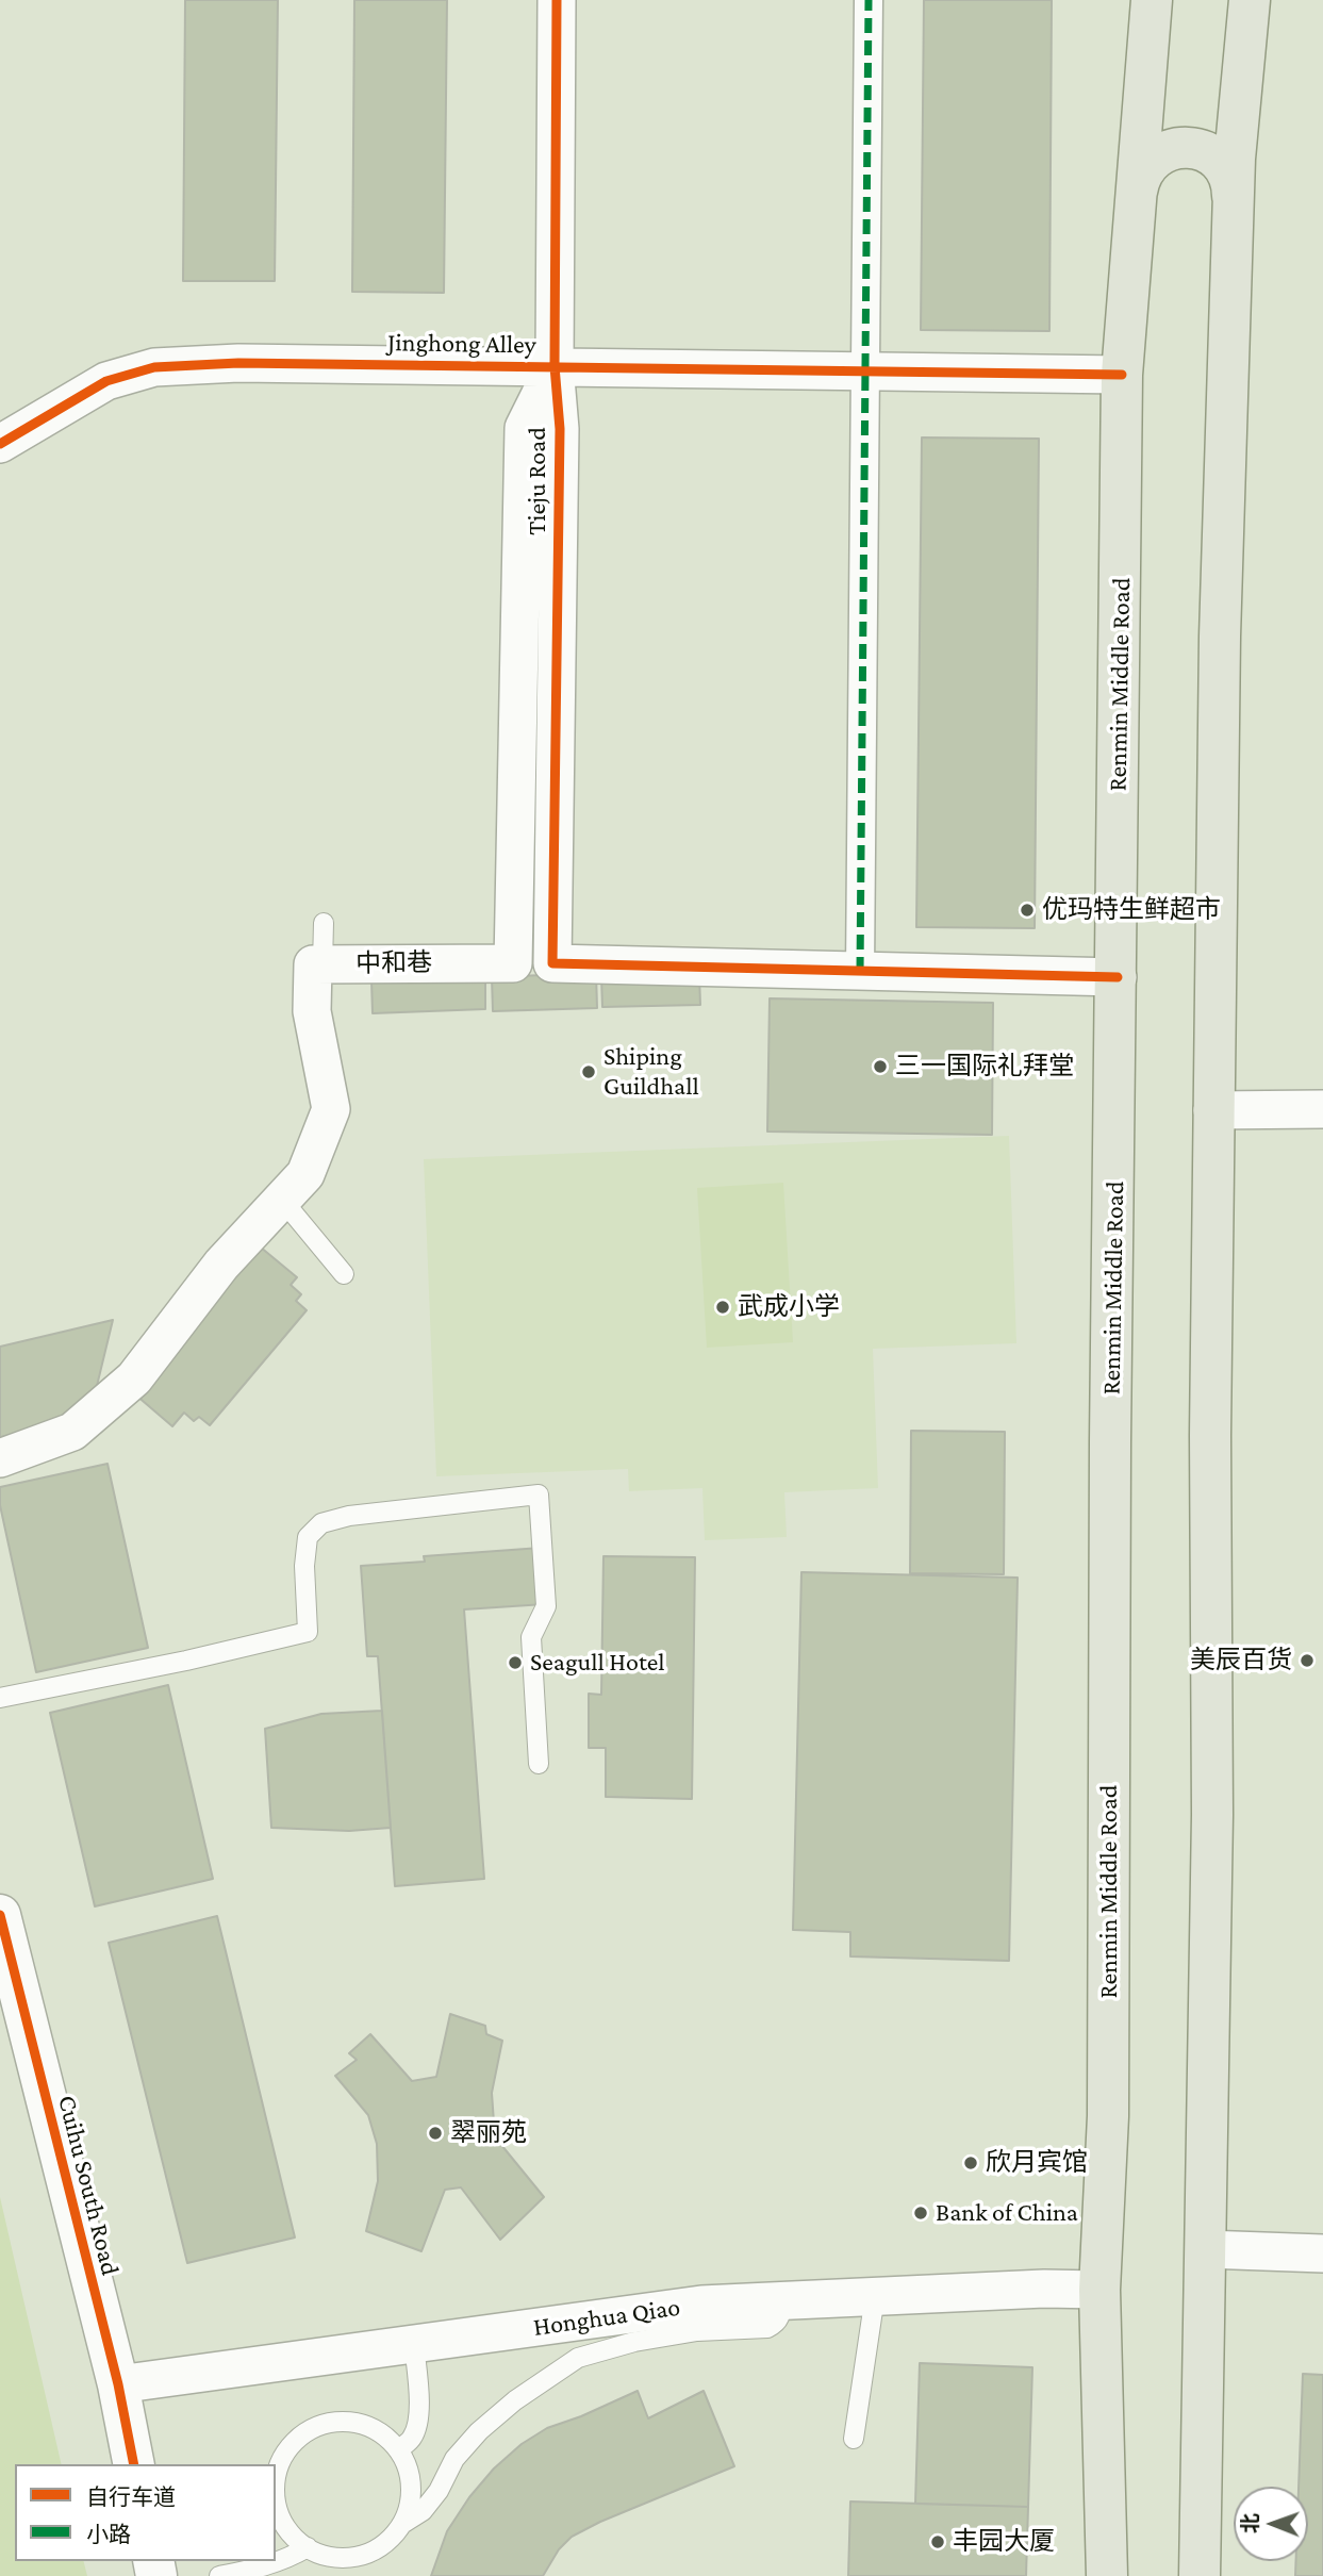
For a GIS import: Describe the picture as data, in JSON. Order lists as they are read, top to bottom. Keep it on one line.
{"streets":{"main road":["Renmin Middle Road"],"street":["Jinghong Alley","Tieju Road","中和巷","Cuihu South Road","Honghua Qiao"]},"crossings":[["Jinghong Alley","Tieju Road"],["Jinghong Alley","Renmin Middle Road"],["Jinghong Alley","中和巷"],["Tieju Road","中和巷"],["Renmin Middle Road","Honghua Qiao"],["Cuihu South Road","Honghua Qiao"]],"places":["优玛特生鲜超市","三一国际礼拜堂","Shiping Guildhall","武成小学","美辰百货","Seagull Hotel","翠丽苑","欣月宾馆","Bank of China","丰园大厦"],"legend":["自行车道","小路"],"north":"left"}
